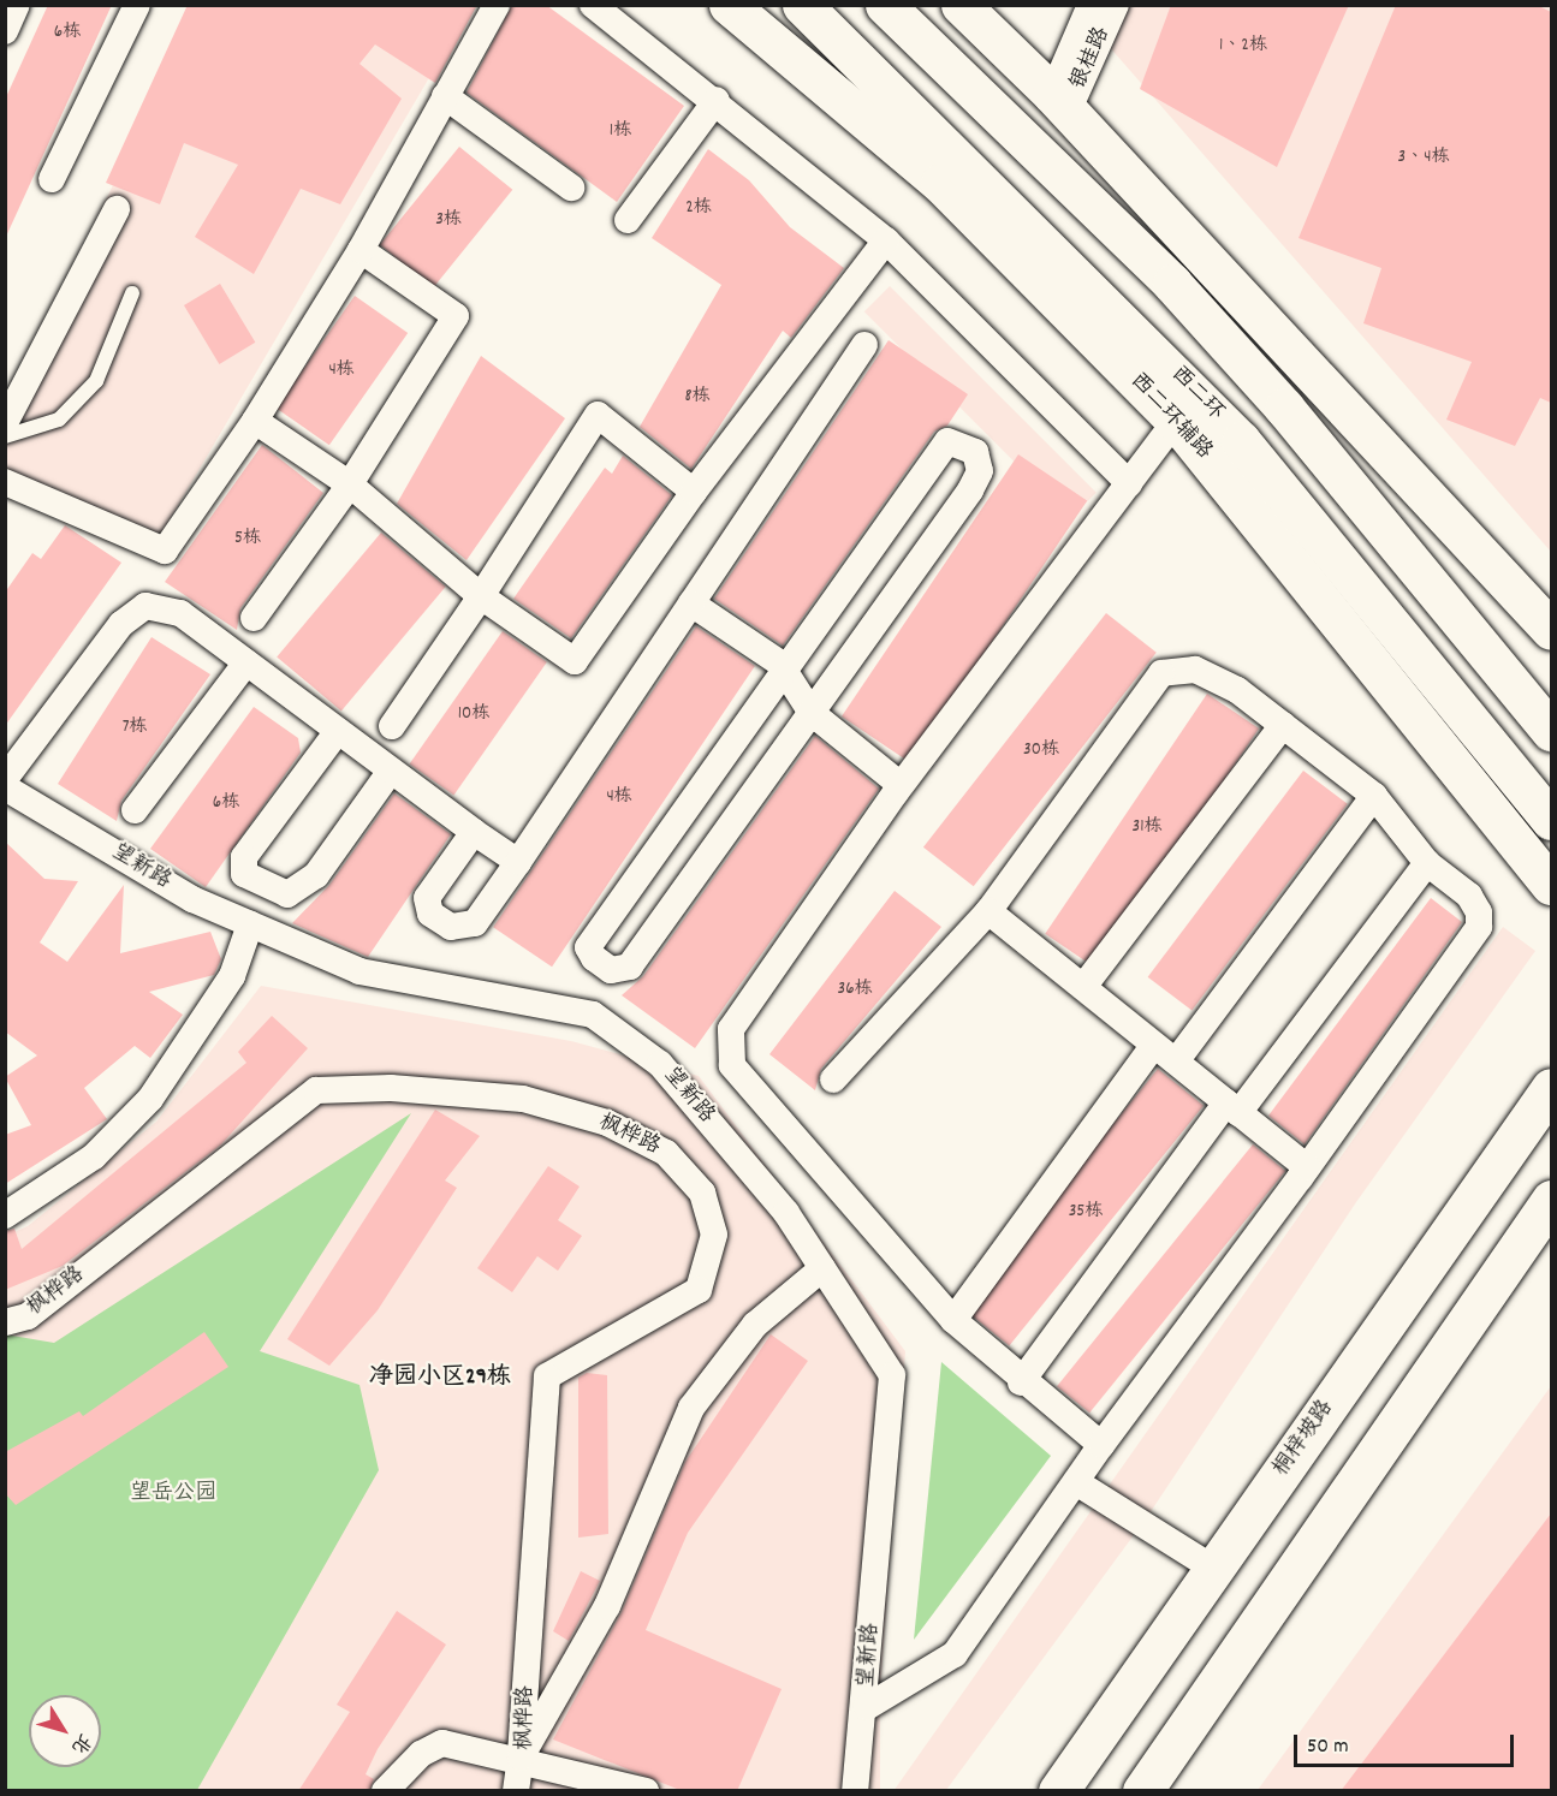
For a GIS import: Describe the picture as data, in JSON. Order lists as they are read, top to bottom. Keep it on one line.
{"streets":{"main road":["西二环","西二环辅路","桐梓坡路"],"street":["银桂路","望新路","枫桦路"]},"districts":["净园小区29栋"],"parks":["望岳公园"],"house_numbers":["6栋","1、2栋","1栋","3、4栋","2栋","3栋","4栋","8栋","5栋","10栋","7栋","30栋","4栋","6栋","31栋","36栋","35栋"],"scale_bar":"50 m","north":"bottom right"}
